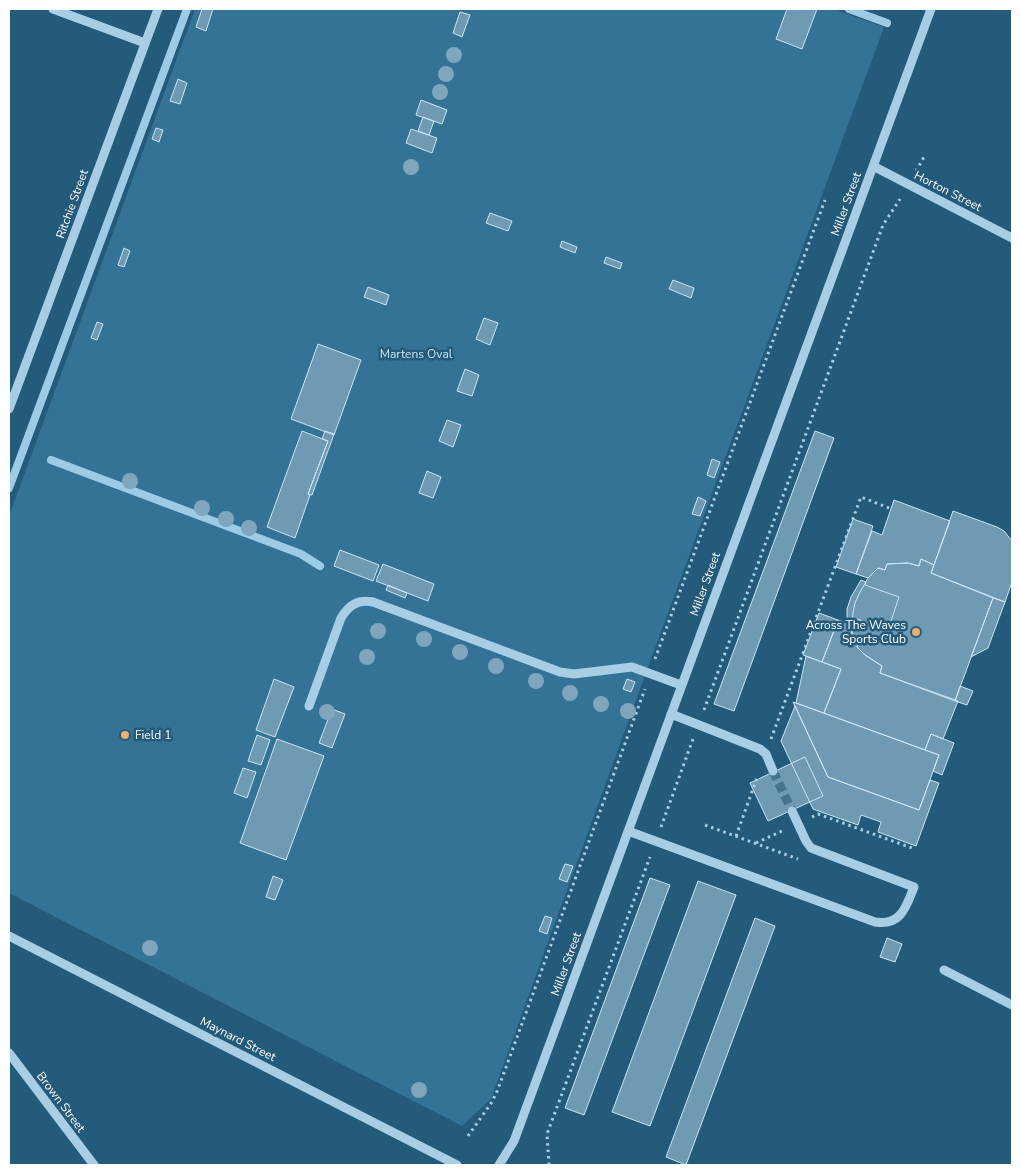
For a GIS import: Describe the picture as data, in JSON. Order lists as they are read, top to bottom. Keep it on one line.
{"streets":{"street":["Horton Street","Ritchie Street","Miller Street","Maynard Street","Brown Street"]},"crossings":[["Horton Street","Miller Street"]],"parks":["Martens Oval"],"places":["Across The Waves Sports Club","Field 1"]}
